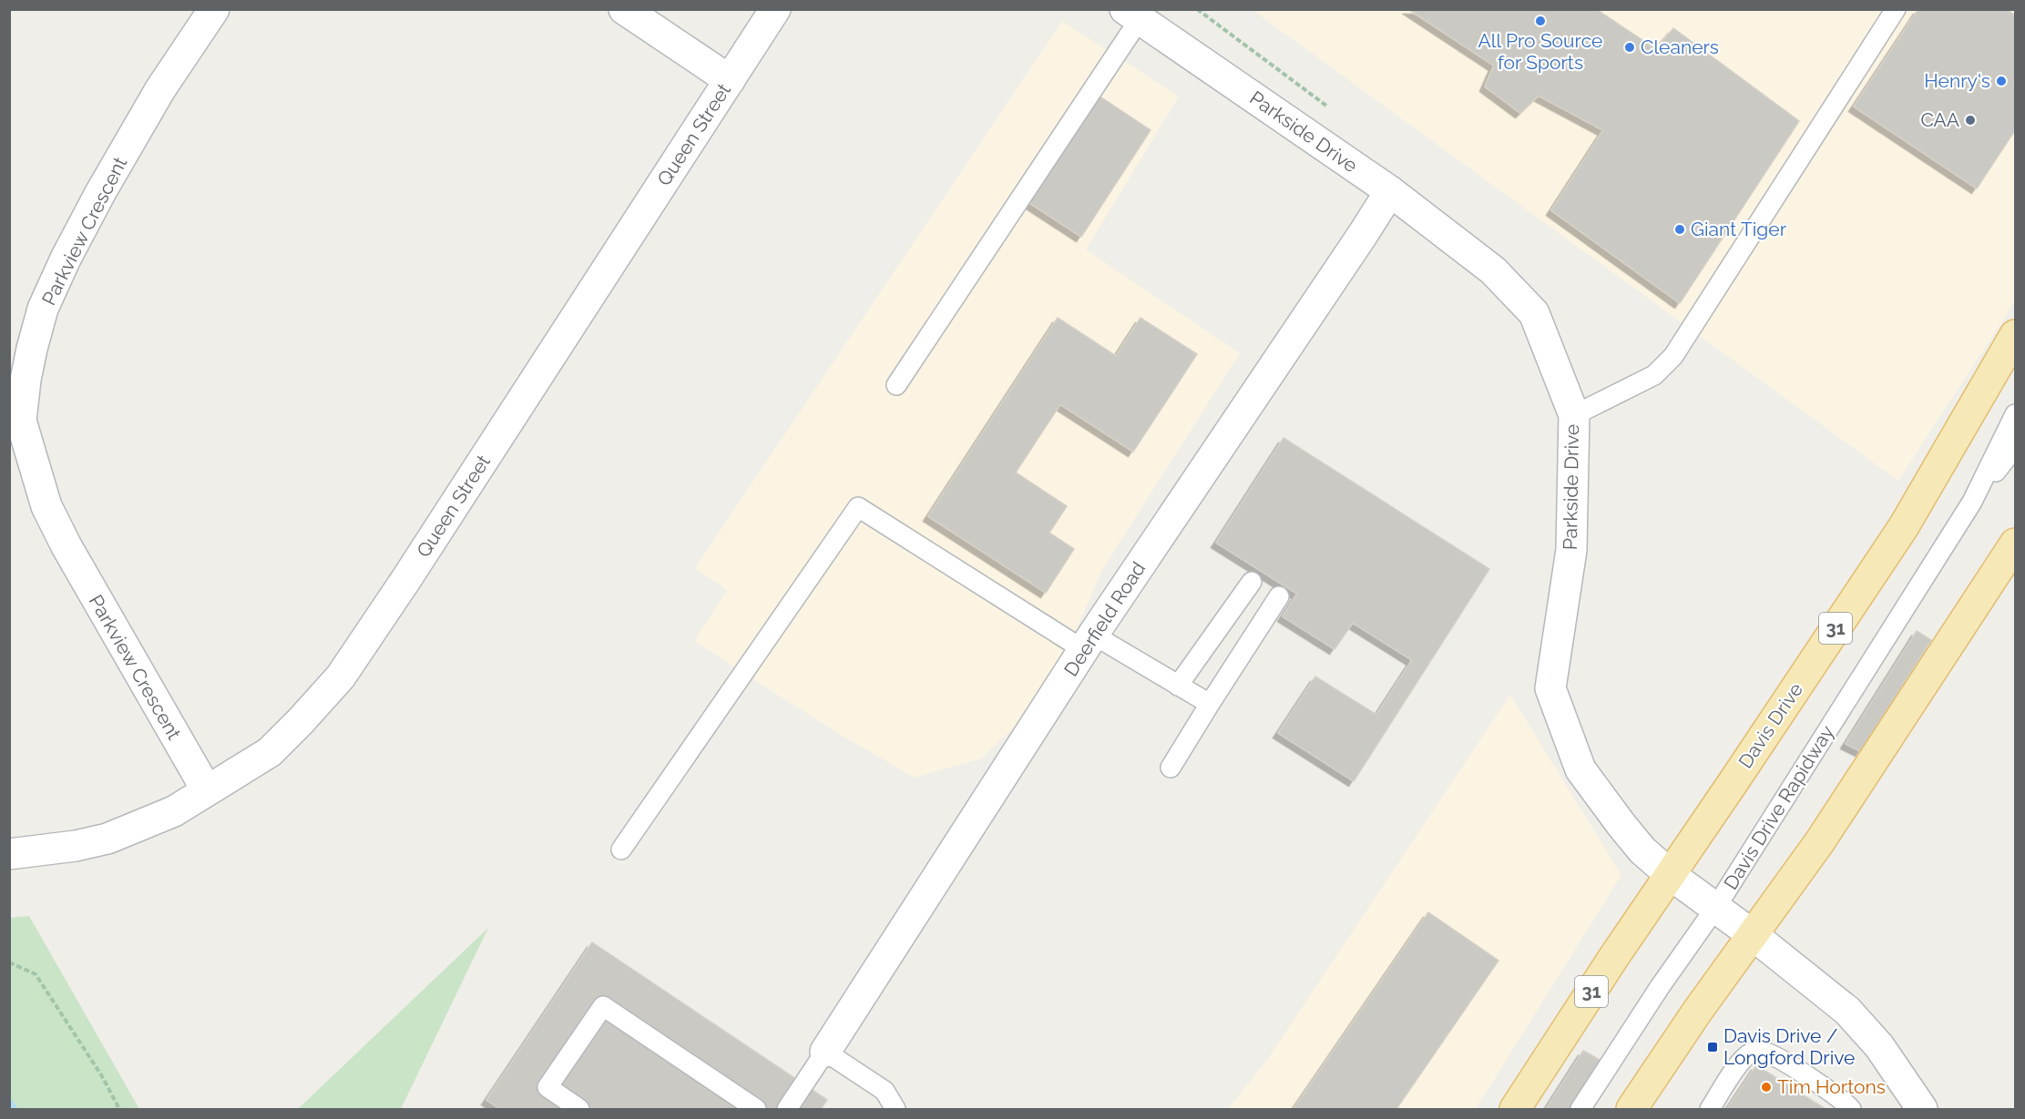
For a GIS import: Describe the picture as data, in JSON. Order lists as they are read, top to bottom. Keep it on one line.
{"streets":{"main road":["31","Davis Drive"],"street":["Parkside Drive","Queen Street","Parkview Crescent","Deerfield Road"],"lane":["Davis Drive Rapidway"]},"crossings":[["Parkside Drive","Deerfield Road"],["Parkside Drive","Davis Drive"],["Parkside Drive","Davis Drive Rapidway"],["Queen Street","Parkview Crescent"]],"places":{"other":["All Pro Source for Sports","Cleaners","Henry's","CAA","Giant Tiger","Tim Hortons"],"transit":["Davis Drive / Longford Drive"]}}
